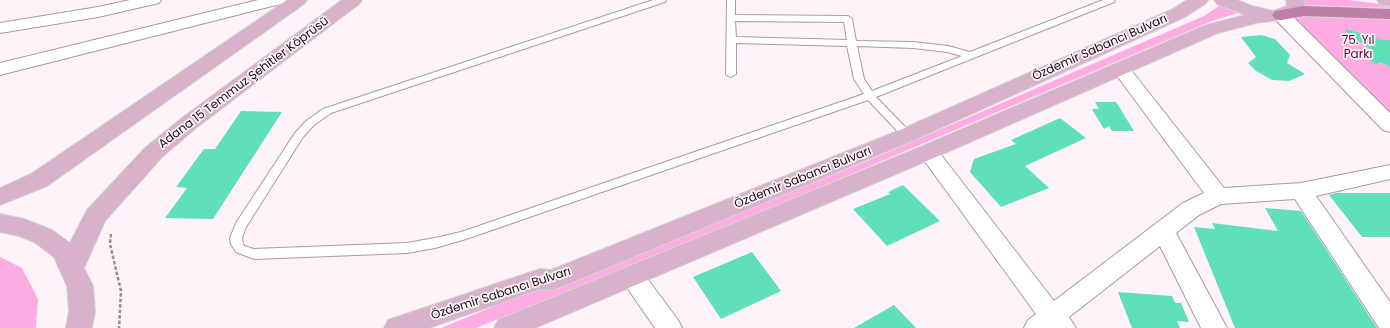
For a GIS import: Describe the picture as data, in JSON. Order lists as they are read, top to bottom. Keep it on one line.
{"streets":{"main road":["Özdemir Sabancı Bulvarı","Adana 15 Temmuz Şehitler Köprüsü"]},"parks":["75. Yıl Parkı"]}
